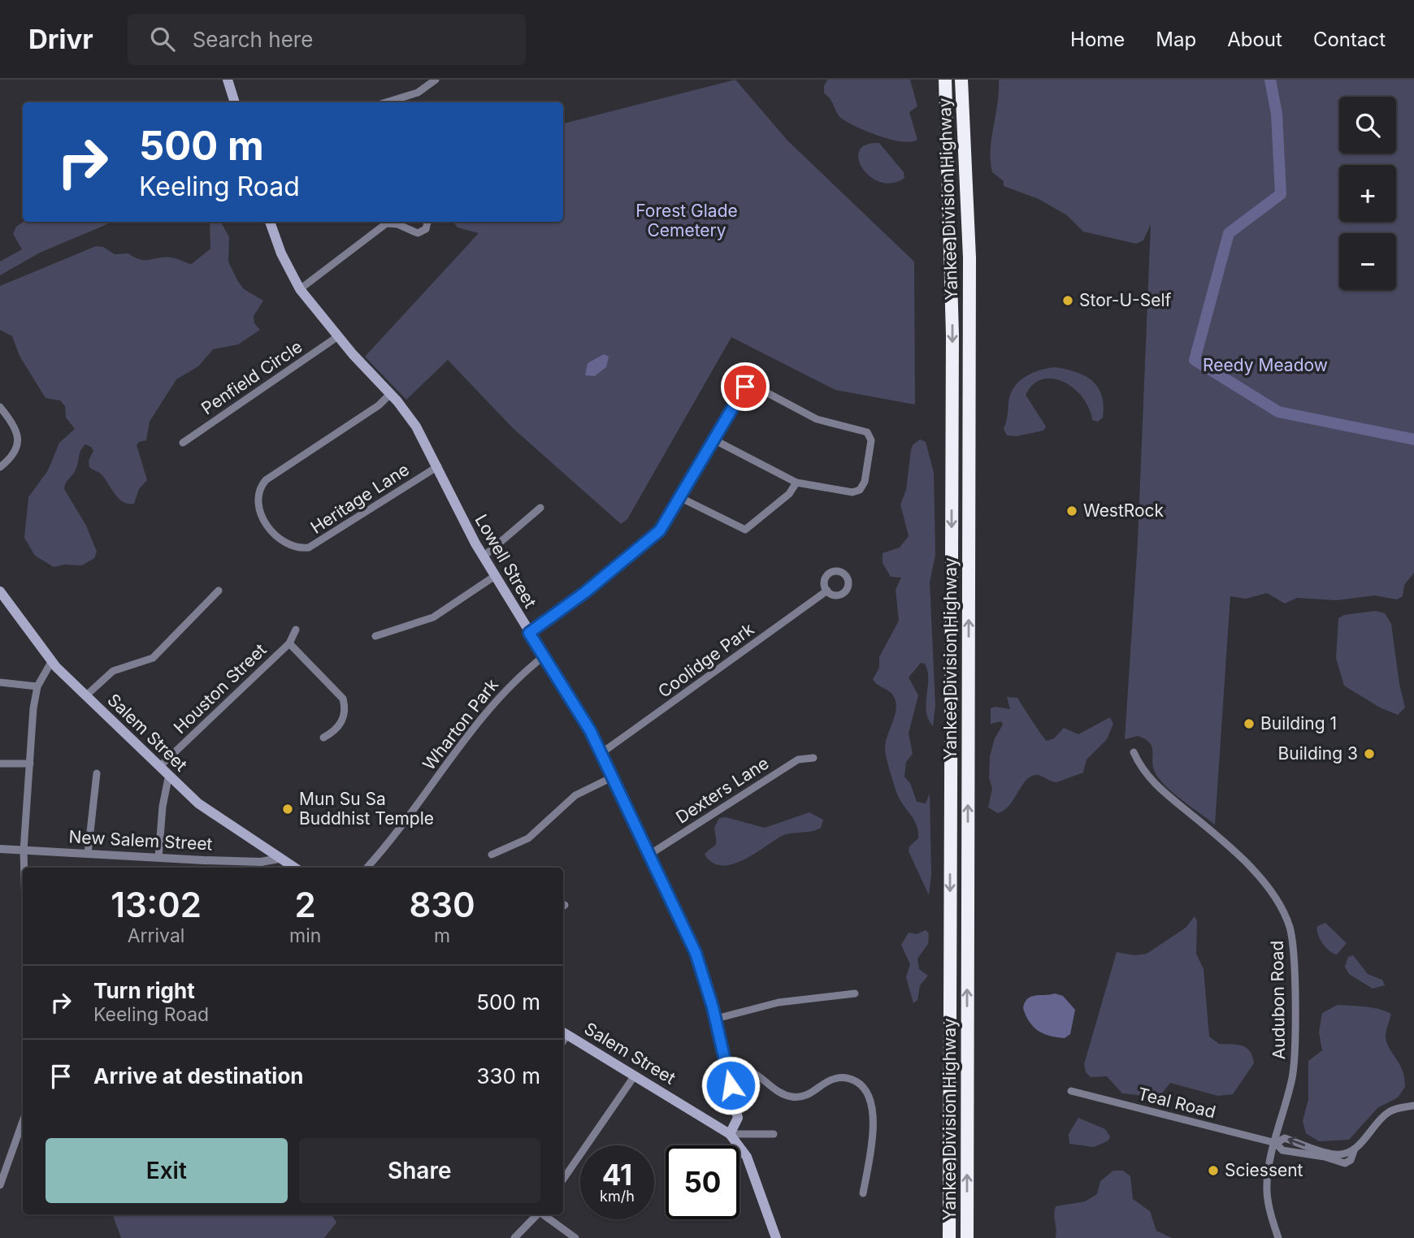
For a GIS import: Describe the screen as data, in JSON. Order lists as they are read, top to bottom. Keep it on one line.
{"streets":{"highway":["Yankee Division Highway"],"main road":["Lowell Street","Salem Street"],"street":["Penfield Circle","Heritage Lane","Coolidge Park","Houston Street","Wharton Park","Dexters Lane","New Salem Street","Audubon Road","Teal Road"]},"crossings":[["Penfield Circle","Lowell Street"],["Heritage Lane","Lowell Street"],["Lowell Street","Coolidge Park"],["Lowell Street","Wharton Park"],["Lowell Street","Salem Street"],["Lowell Street","Dexters Lane"],["Houston Street","Salem Street"],["Salem Street","New Salem Street"],["Audubon Road","Teal Road"]],"parks":["Forest Glade Cemetery","Reedy Meadow"],"places":["Stor-U-Self","WestRock","Building 1","Building 3","Mun Su Sa Buddhist Temple","Sciessent"],"page":{"header":"Drivr","search":"Search here","nav":["Home","Map","About","Contact"],"map_buttons":["+","−"],"turn":["500 m","Keeling Road"],"eta":["13:02","Arrival","2","min","830","m"],"list":[{"name":"Turn right","note":"Keeling Road","value":"500 m"},{"name":"Arrive at destination","value":"330 m"}],"buttons":["Exit","Share"],"speed":"41 km/h","limit":"50"}}
